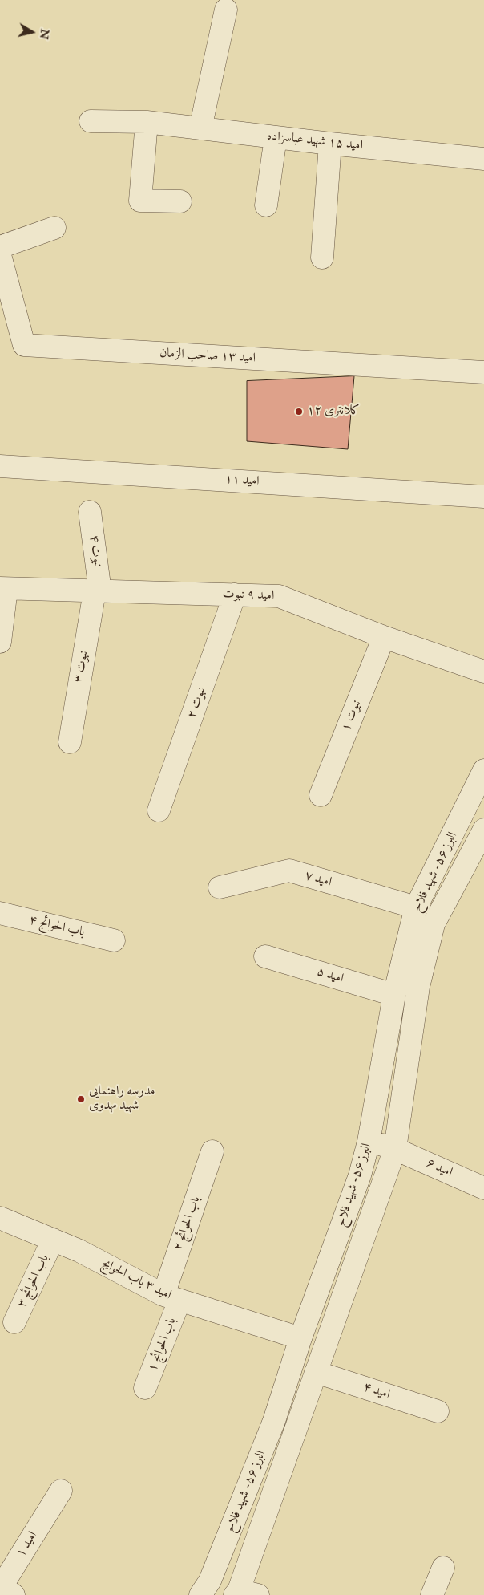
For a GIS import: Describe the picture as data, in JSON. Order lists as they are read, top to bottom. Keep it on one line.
{"streets":{"street":["امید ۱۵ شهید عباسزاده","امید ۱۳ صاحب الزمان","امید ۱۱","نبوت ۴","امید ۹ نبوت","نبوت ۳","نبوت ۲","نبوت ۱","البرز ۵۶- شهید فلاح","امید ۷","باب الحوائج ۴","امید ۵","امید ۶","باب الحوائج ۲","امید ۳ باب الحوایج","باب الحوائج ۳","باب الحوائج ۱","امید ۴","امید ۱"]},"crossings":[["نبوت ۴","امید ۹ نبوت"],["نبوت ۴","نبوت ۳"],["امید ۹ نبوت","نبوت ۳"],["امید ۹ نبوت","نبوت ۲"],["امید ۹ نبوت","نبوت ۱"],["البرز ۵۶- شهید فلاح","امید ۷"],["البرز ۵۶- شهید فلاح","امید ۵"],["البرز ۵۶- شهید فلاح","امید ۶"],["البرز ۵۶- شهید فلاح","امید ۳ باب الحوایج"],["البرز ۵۶- شهید فلاح","امید ۴"],["باب الحوائج ۲","امید ۳ باب الحوایج"],["باب الحوائج ۲","باب الحوائج ۱"],["امید ۳ باب الحوایج","باب الحوائج ۳"],["امید ۳ باب الحوایج","باب الحوائج ۱"]],"places":["کلانتری ۱۲","مدرسه راهنمایی شهید مهدوی"],"north":"right"}
